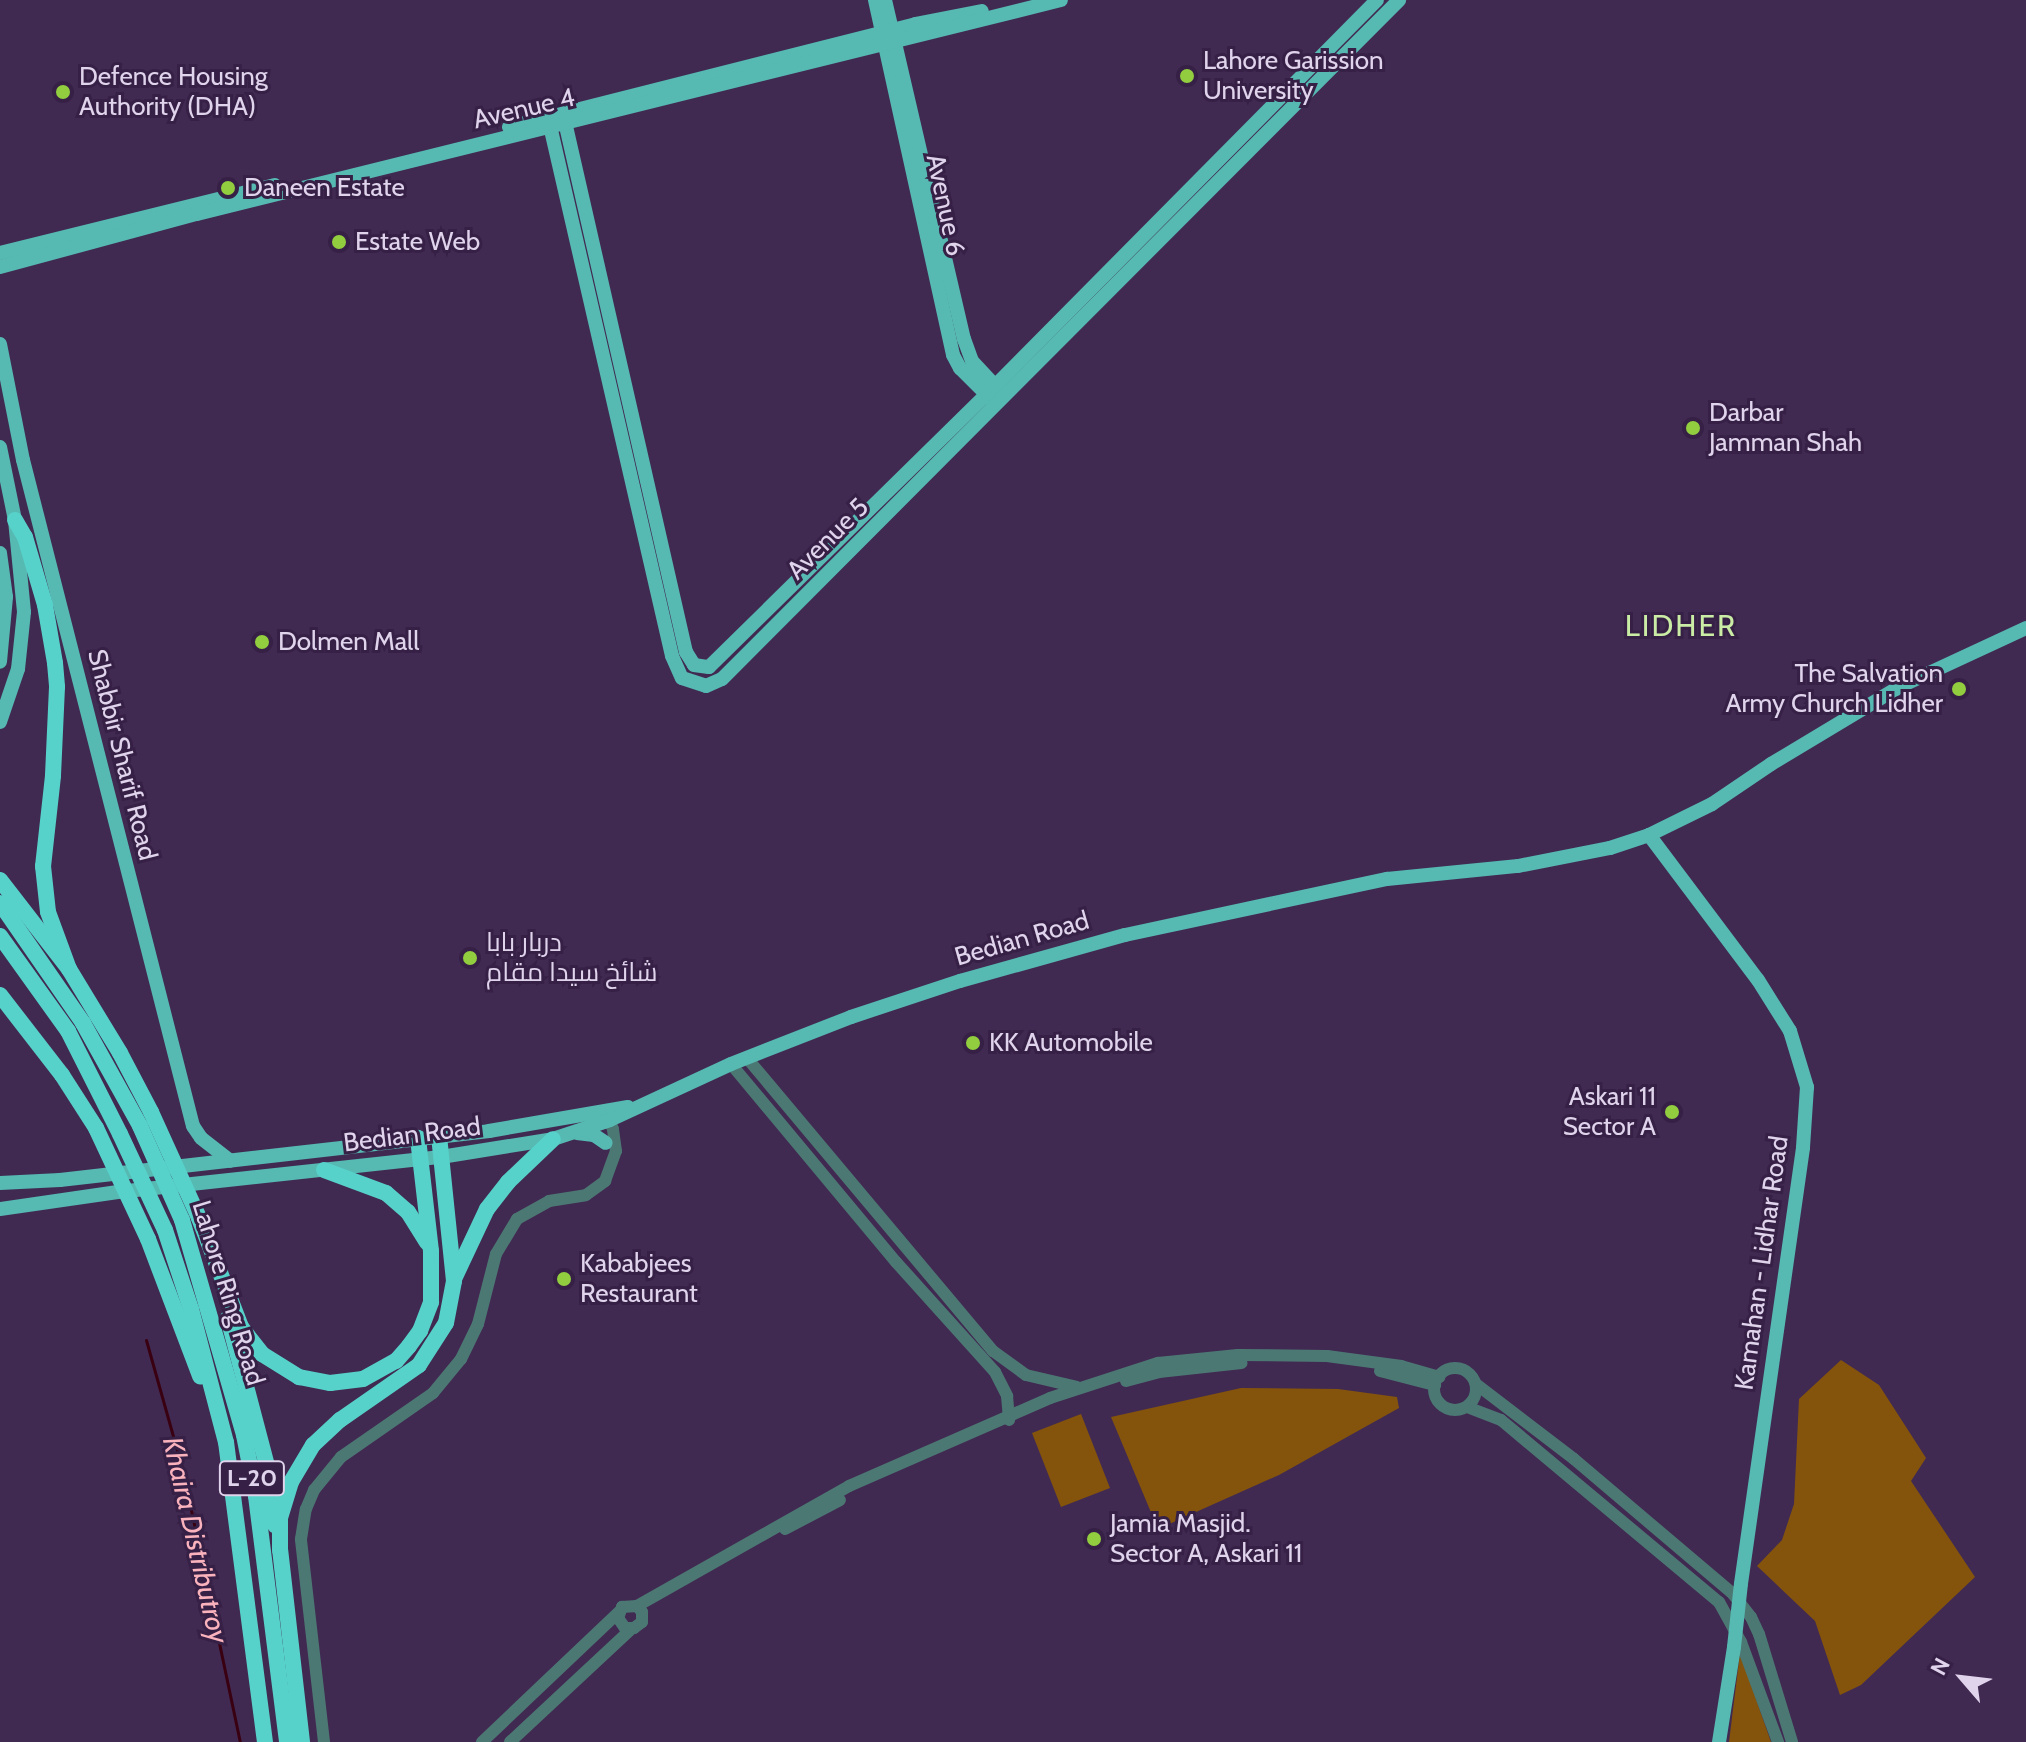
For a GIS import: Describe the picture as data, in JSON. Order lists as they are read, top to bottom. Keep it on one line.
{"streets":{"highway":["Lahore Ring Road","L-20"],"main road":["Avenue 4","Avenue 6","Avenue 5","Shabbir Sharif Road","Bedian Road","Kamahan - Lidhar Road"]},"crossings":[["Avenue 4","Avenue 6"],["Avenue 4","Avenue 5"],["Avenue 6","Avenue 5"],["Bedian Road","Kamahan - Lidhar Road"]],"districts":["LIDHER"],"water":["Khaira Distributroy"],"places":["Lahore Garission University","Defence Housing Authority (DHA)","Daneen Estate","Estate Web","Darbar Jamman Shah","Dolmen Mall","The Salvation Army Church Lidher","دربار بابا شائخ سیدا مقام","KK Automobile","Askari 11 Sector A","Kababjees Restaurant","Jamia Masjid. Sector A, Askari 11"],"north":"top left"}
